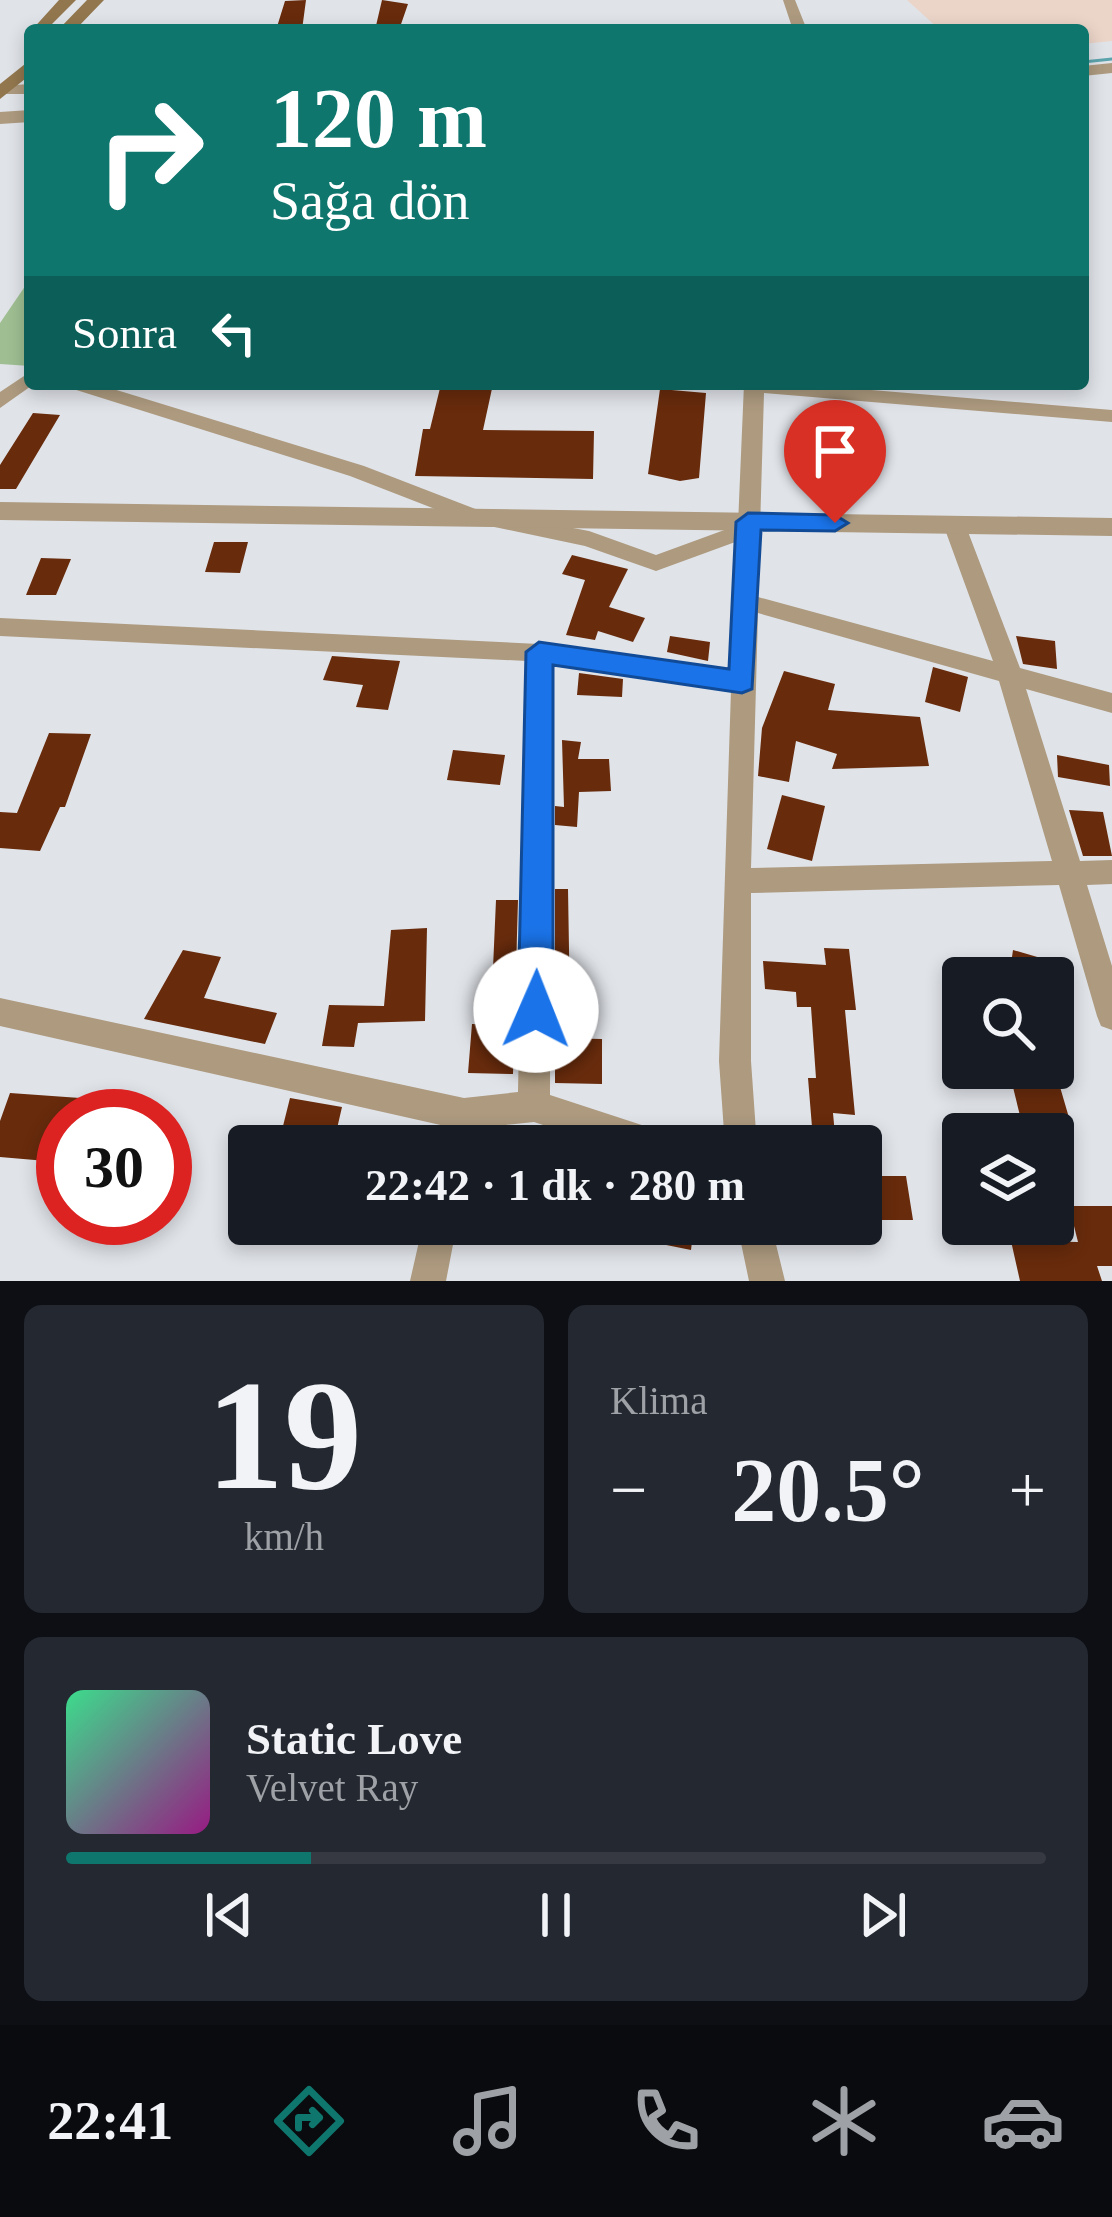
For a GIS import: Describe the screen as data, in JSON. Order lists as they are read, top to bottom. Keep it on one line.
{"page":{"turn":["120 m","Sağa dön"],"then":"Sonra","limit":"30","trip":"22:42 · 1 dk · 280 m","tile":[["19","km/h"],"Klima"],"heat":["−","20.5°","+"],"song":["Static Love","Velvet Ray"],"tabs":"22:41"}}
